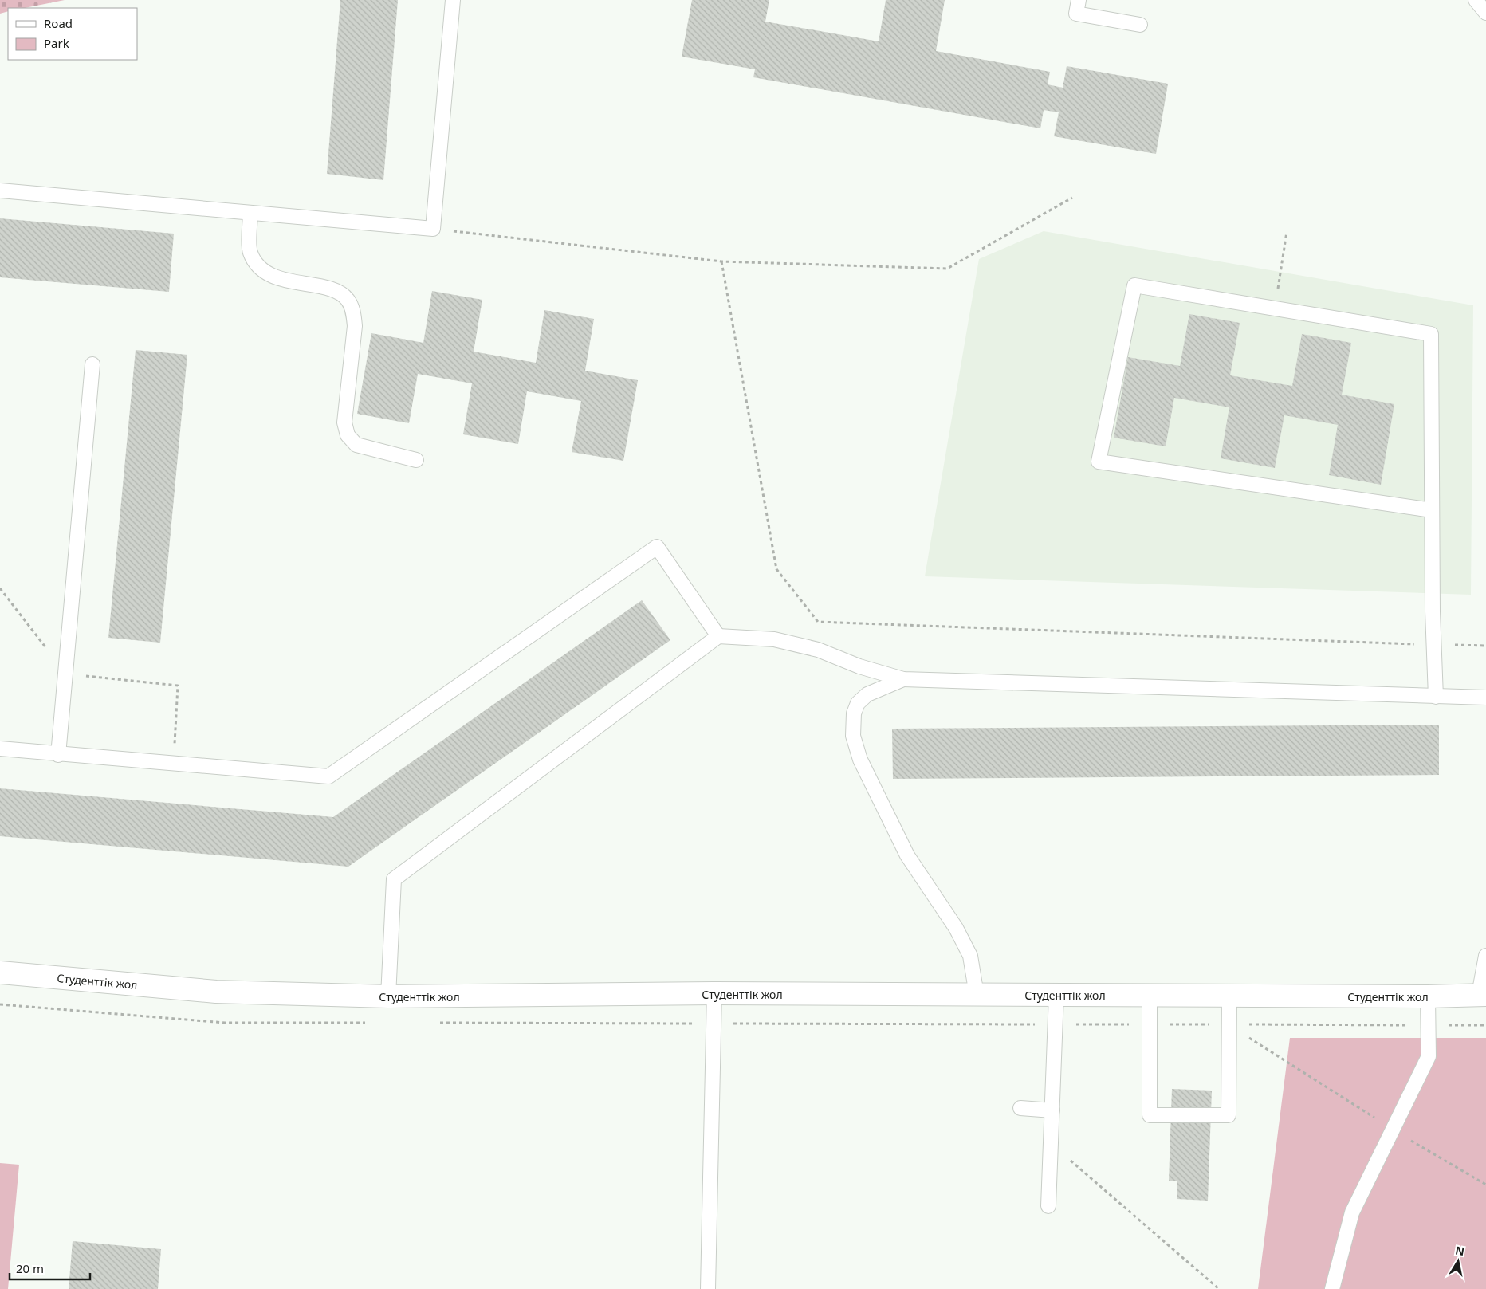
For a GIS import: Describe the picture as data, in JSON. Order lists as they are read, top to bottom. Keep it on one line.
{"streets":{"street":["Студенттік жол"]},"legend":["Road","Park"],"scale_bar":"20 m","north":"top"}
